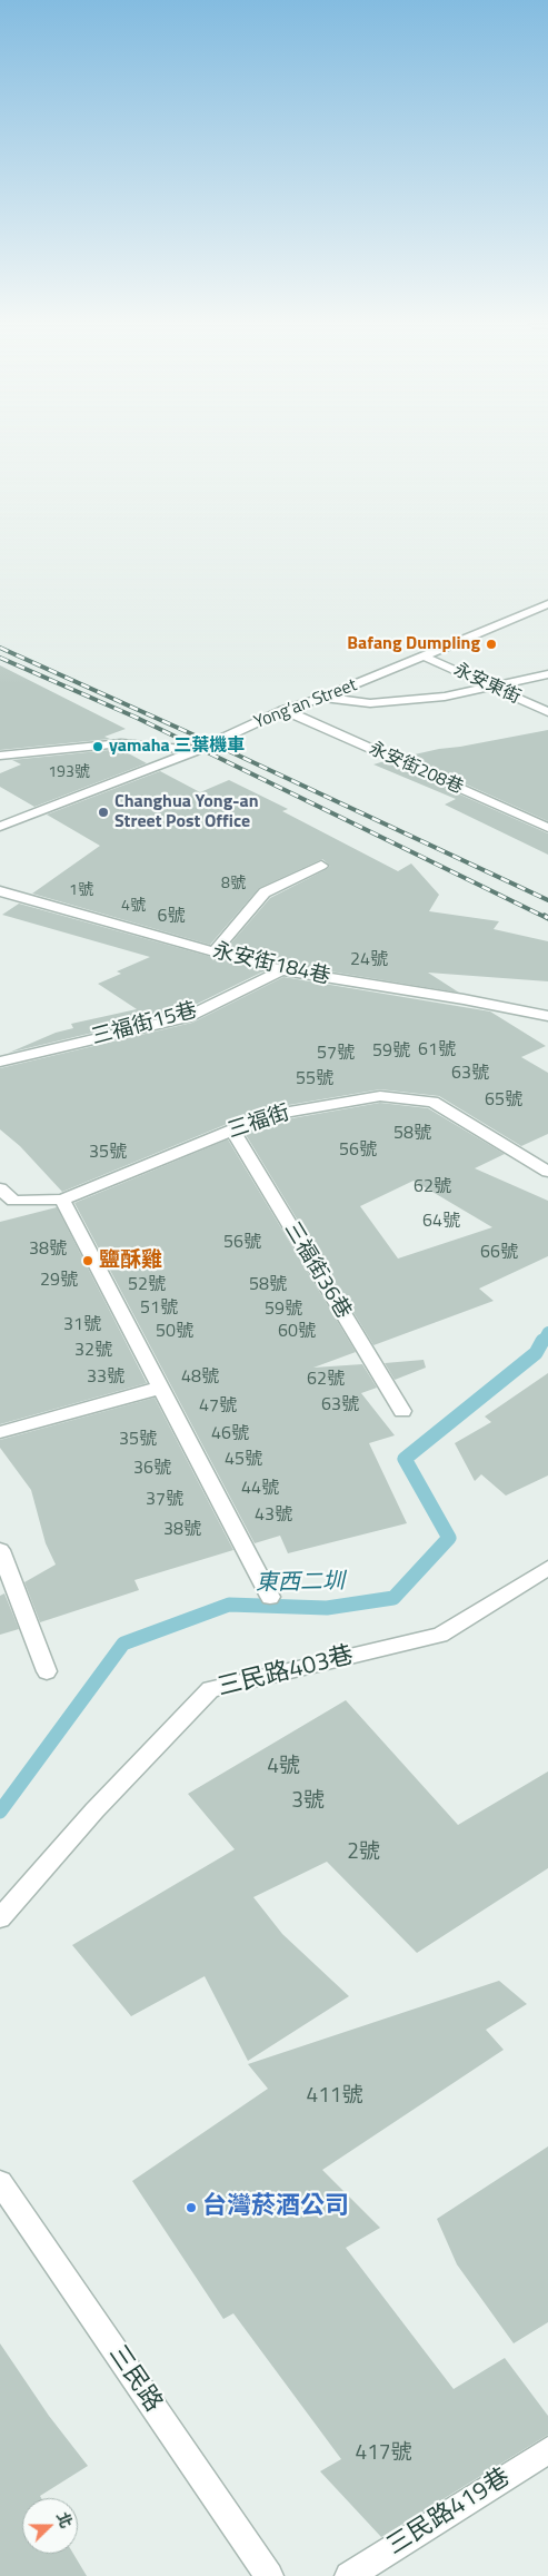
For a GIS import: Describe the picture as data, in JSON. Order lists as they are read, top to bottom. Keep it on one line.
{"streets":{"street":["永安東街","Yong’an Street","永安街208巷","永安街184巷","三福街15巷","三福街","三福街36巷","三民路403巷","三民路","三民路419巷"]},"crossings":[["永安東街","Yong’an Street"],["Yong’an Street","永安街208巷"],["永安街184巷","三福街15巷"],["三福街","三福街36巷"]],"water":["東西二圳"],"places":["Bafang Dumpling","yamaha 三葉機車","Changhua Yong-an Street Post Office","鹽酥雞","台灣菸酒公司"],"house_numbers":["193號","8號","1號","4號","6號","24號","61號","59號","57號","63號","55號","65號","58號","56號","35號","62號","64號","56號","38號","66號","29號","52號","58號","51號","59號","31號","50號","60號","32號","33號","48號","62號","63號","47號","46號","35號","45號","36號","44號","37號","43號","38號","4號","3號","2號","411號","417號"],"north":"right"}
